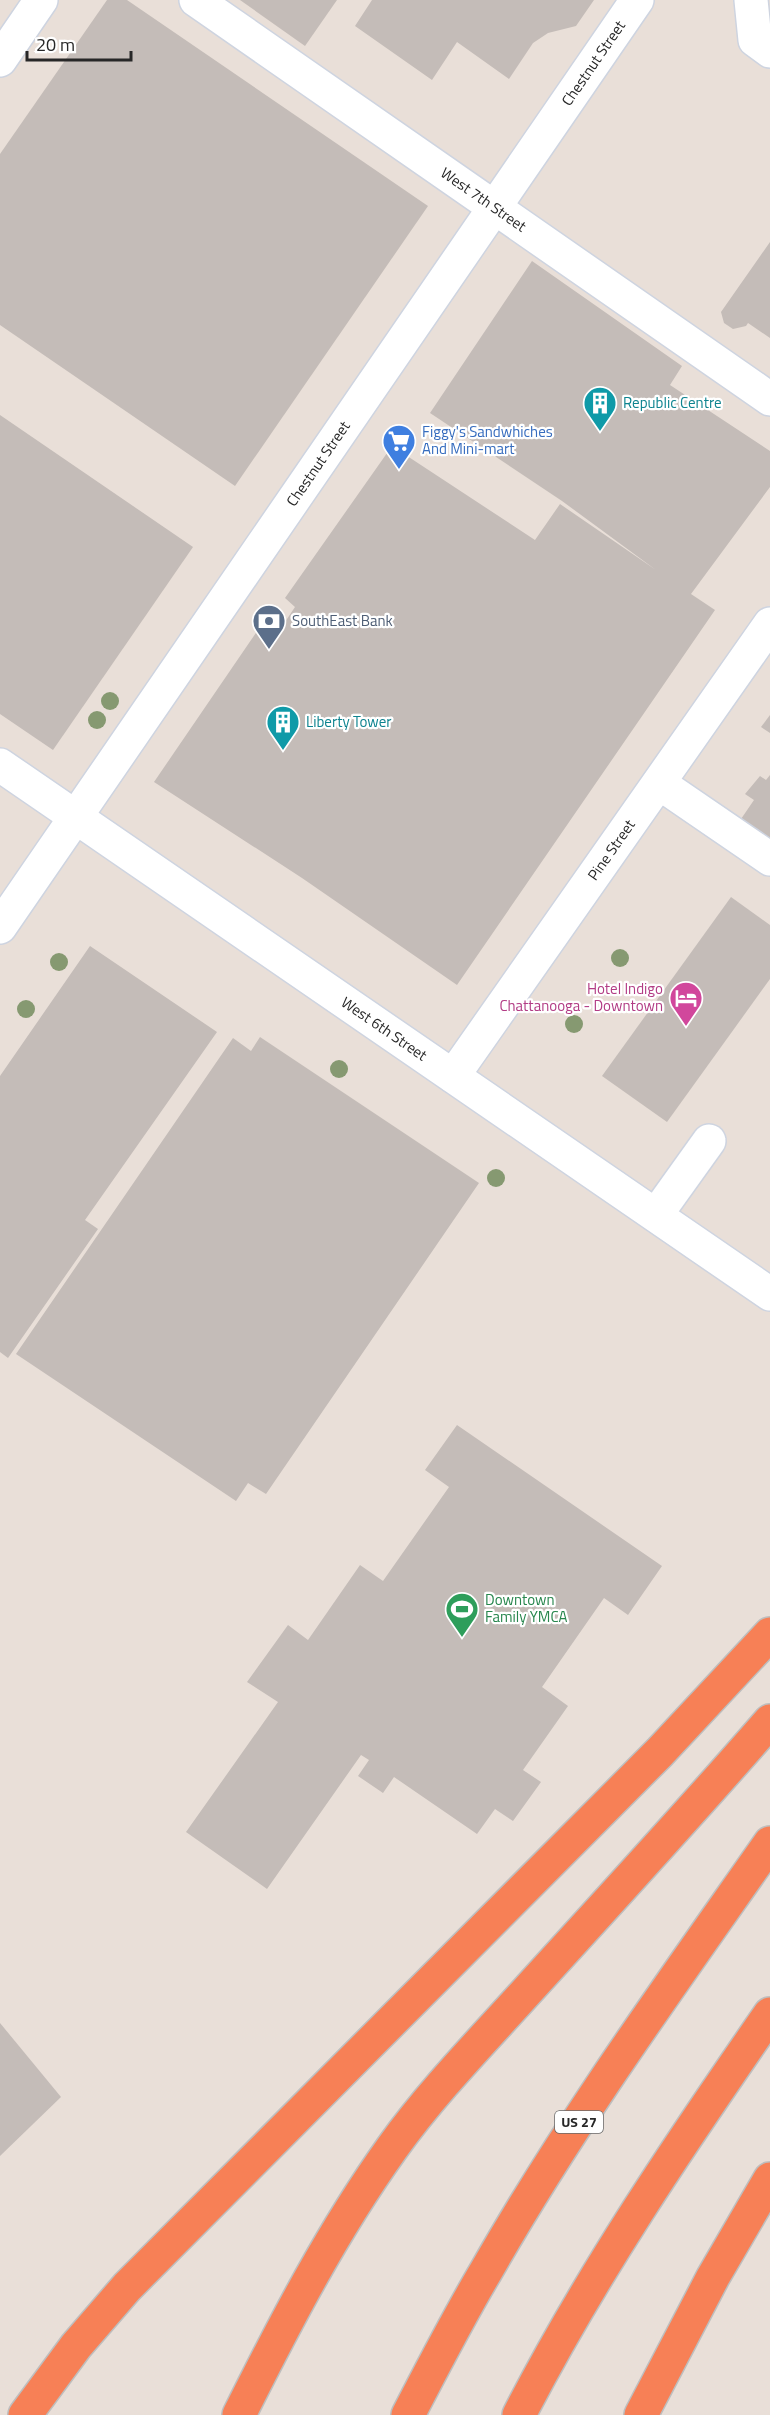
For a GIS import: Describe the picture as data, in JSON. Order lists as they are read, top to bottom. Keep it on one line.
{"streets":{"highway":["US 27"],"street":["Chestnut Street","West 7th Street","Pine Street","West 6th Street"]},"crossings":[["Chestnut Street","West 7th Street"],["Chestnut Street","West 6th Street"],["Pine Street","West 6th Street"]],"places":{"building":["Republic Centre","Liberty Tower"],"supermarket":["Figgy's Sandwhiches And Mini-mart"],"bank":["SouthEast Bank"],"hotel":["Hotel Indigo Chattanooga - Downtown"],"sports":["Downtown Family YMCA"]},"scale_bar":"20 m"}
